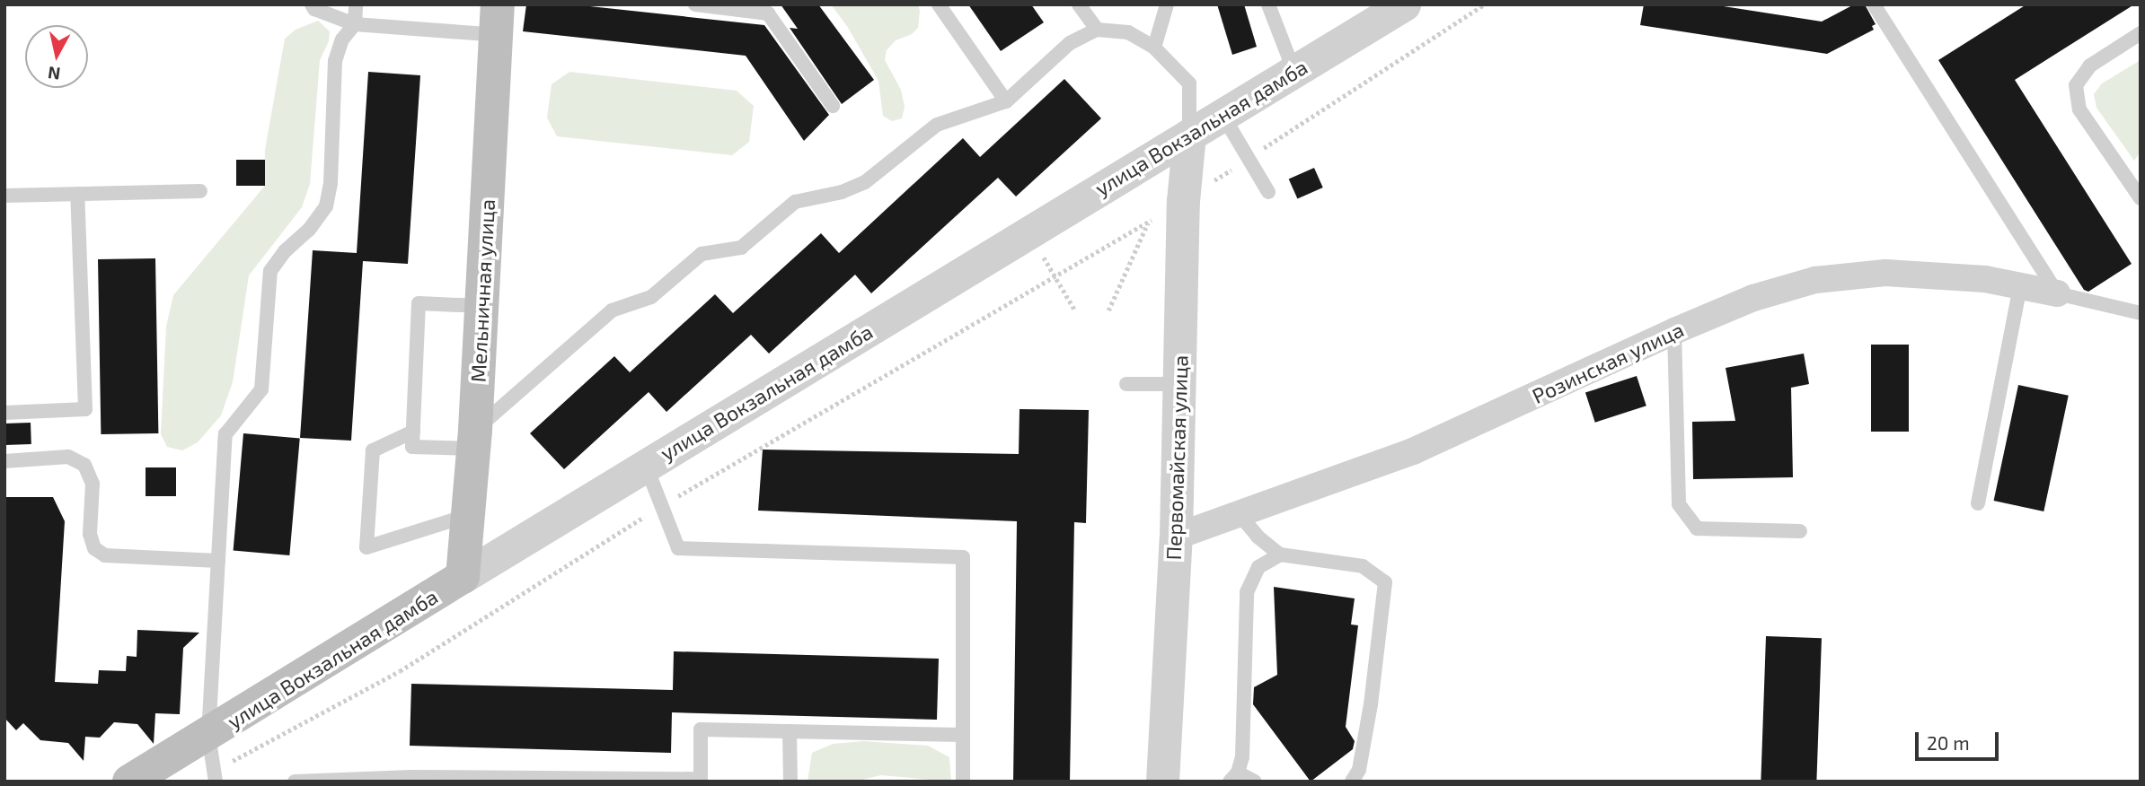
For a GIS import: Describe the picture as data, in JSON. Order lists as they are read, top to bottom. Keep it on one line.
{"streets":{"main road":["улица Вокзальная дамба","Мельничная улица"],"street":["Розинская улица","Первомайская улица"]},"crossings":[["улица Вокзальная дамба","Мельничная улица"],["улица Вокзальная дамба","Первомайская улица"],["Розинская улица","Первомайская улица"]],"scale_bar":"20 m","north":"bottom"}
